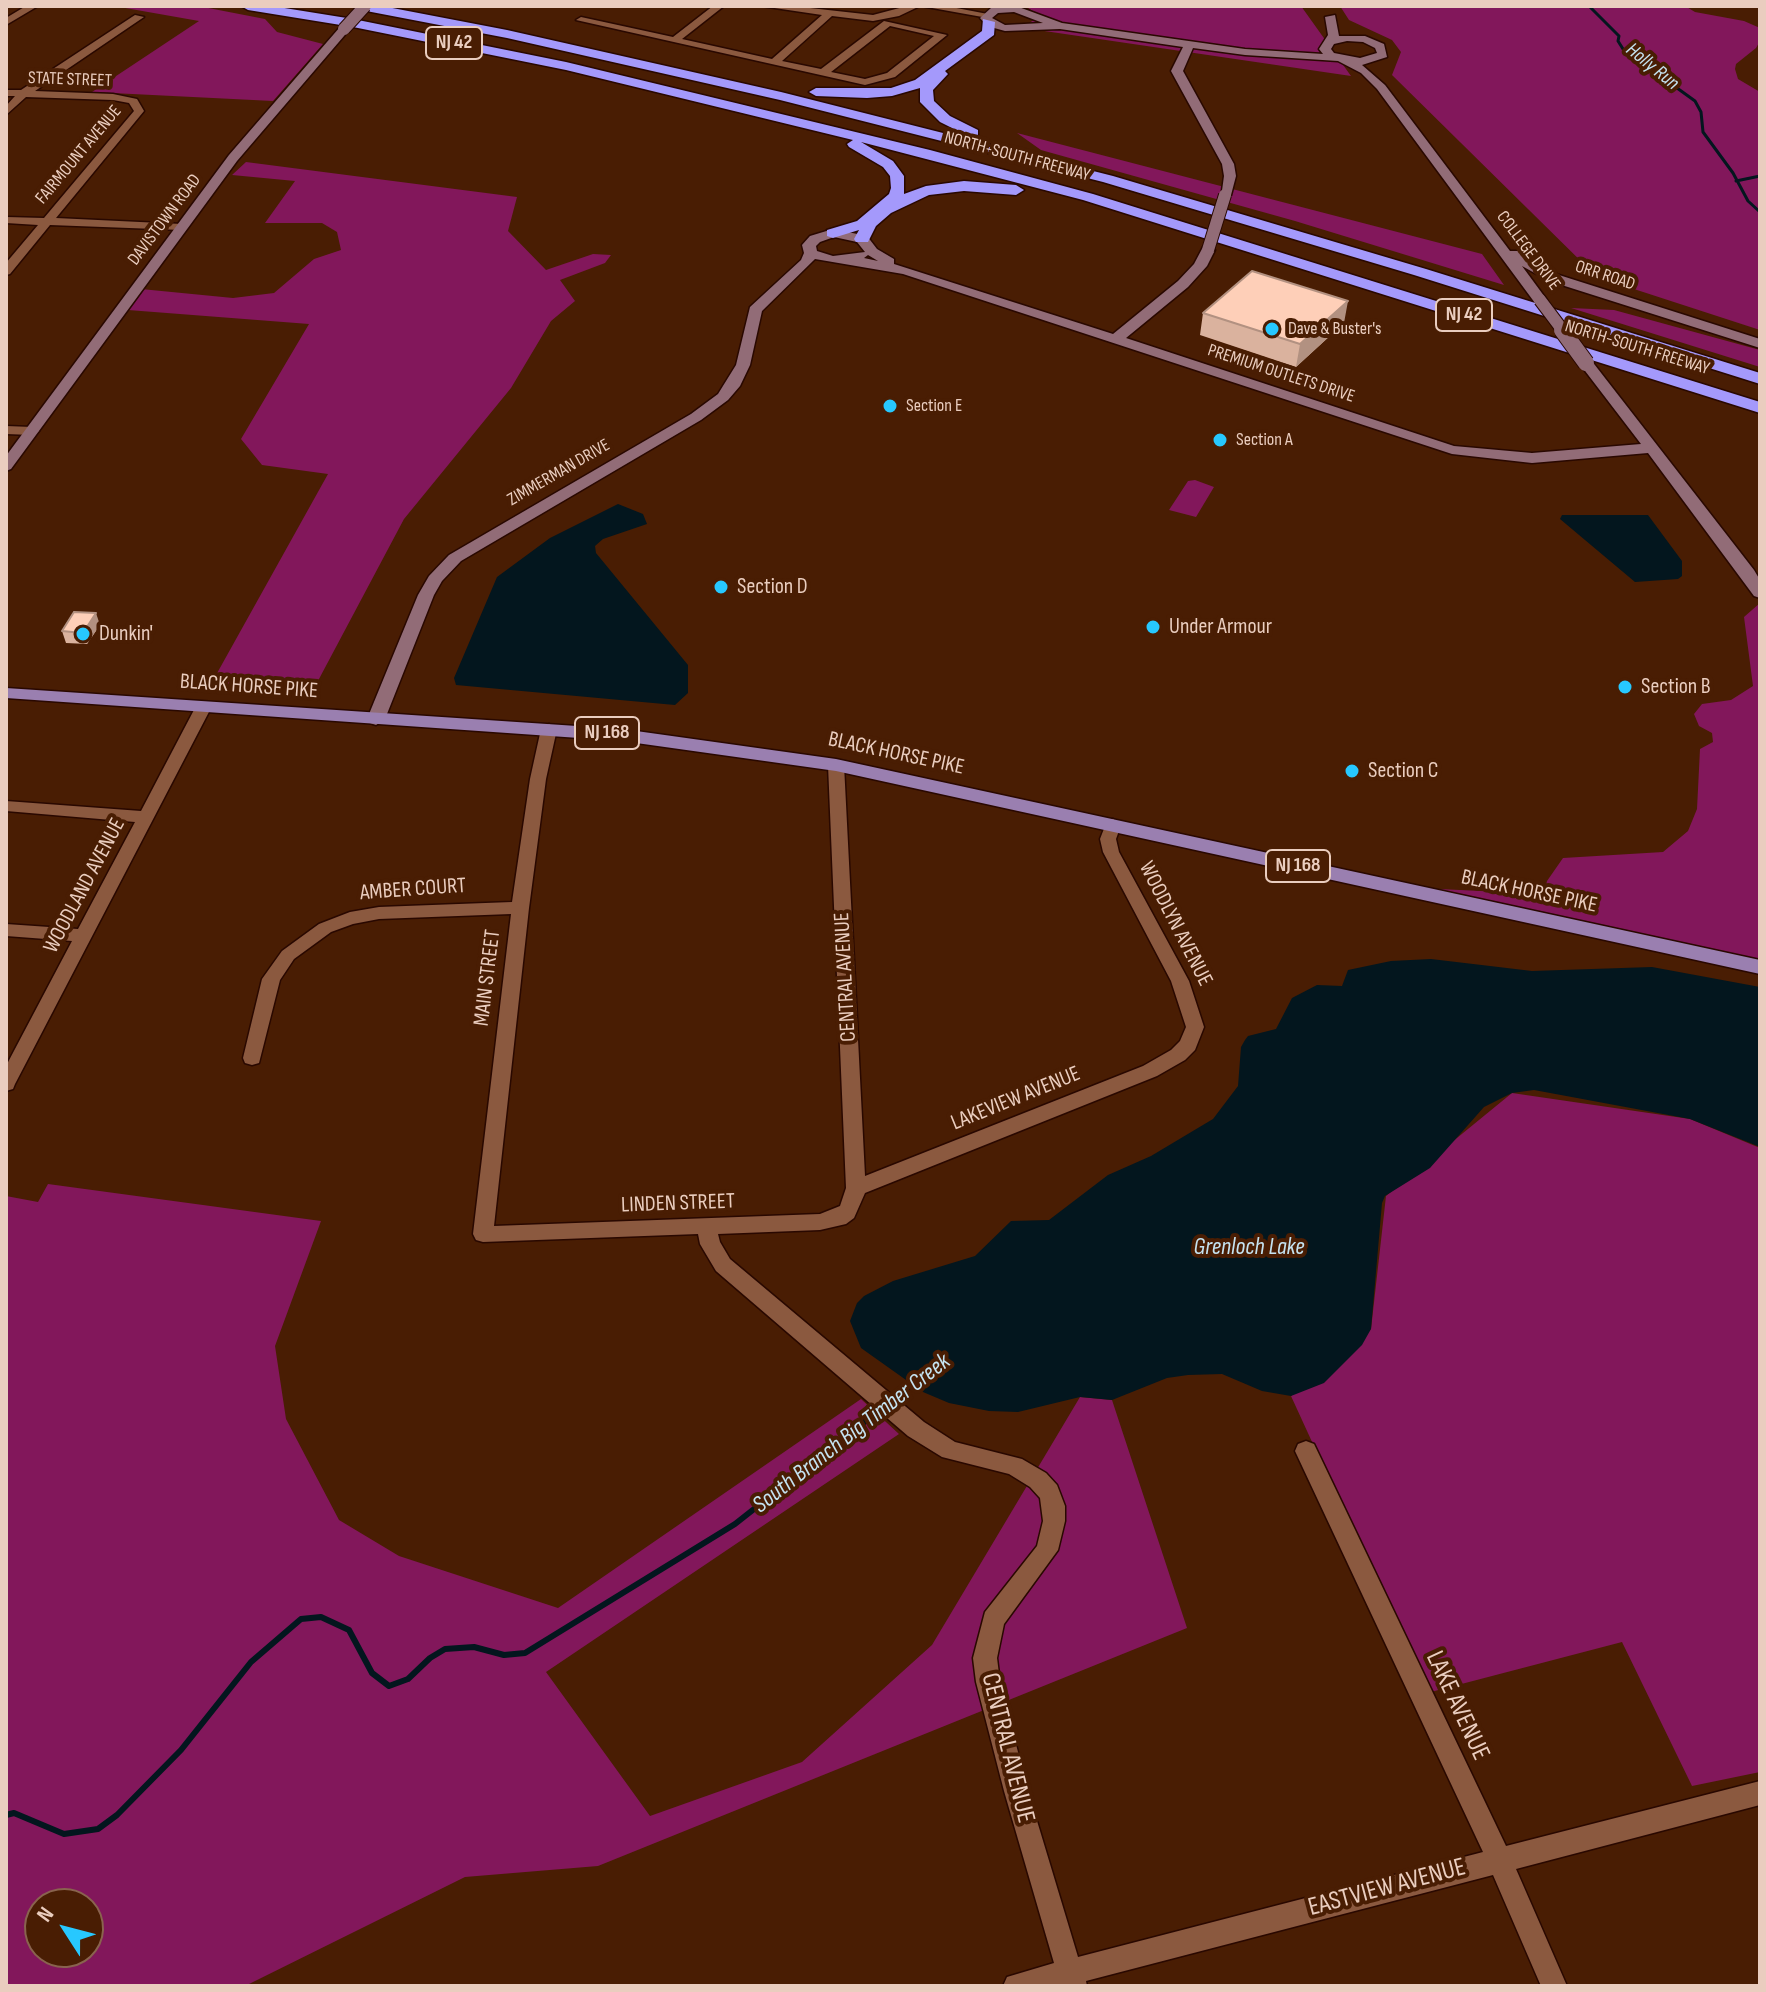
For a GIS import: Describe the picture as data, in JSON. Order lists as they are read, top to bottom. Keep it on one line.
{"streets":{"highway":["NJ 42","NORTH-SOUTH FREEWAY"],"main road":["BLACK HORSE PIKE","NJ 168"],"street":["STATE STREET","FAIRMOUNT AVENUE","DAVISTOWN ROAD","COLLEGE DRIVE","ORR ROAD","PREMIUM OUTLETS DRIVE","ZIMMERMAN DRIVE","WOODLAND AVENUE","AMBER COURT","WOODLYN AVENUE","CENTRAL AVENUE","MAIN STREET","LAKEVIEW AVENUE","LINDEN STREET","LAKE AVENUE","EASTVIEW AVENUE"]},"crossings":[["STATE STREET","FAIRMOUNT AVENUE"],["NORTH-SOUTH FREEWAY","DAVISTOWN ROAD"],["COLLEGE DRIVE","ORR ROAD"],["COLLEGE DRIVE","PREMIUM OUTLETS DRIVE"],["PREMIUM OUTLETS DRIVE","ZIMMERMAN DRIVE"],["ZIMMERMAN DRIVE","BLACK HORSE PIKE"],["BLACK HORSE PIKE","WOODLAND AVENUE"],["BLACK HORSE PIKE","WOODLYN AVENUE"],["BLACK HORSE PIKE","CENTRAL AVENUE"],["BLACK HORSE PIKE","MAIN STREET"],["AMBER COURT","MAIN STREET"],["WOODLYN AVENUE","LAKEVIEW AVENUE"],["CENTRAL AVENUE","LAKEVIEW AVENUE"],["CENTRAL AVENUE","LINDEN STREET"],["CENTRAL AVENUE","EASTVIEW AVENUE"],["MAIN STREET","LINDEN STREET"],["LAKEVIEW AVENUE","LINDEN STREET"],["LAKE AVENUE","EASTVIEW AVENUE"]],"water":["Holly Run","Grenloch Lake","South Branch Big Timber Creek"],"places":["Dave & Buster's","Section E","Section A","Section D","Under Armour","Dunkin'","Section B","Section C"],"north":"top left"}
